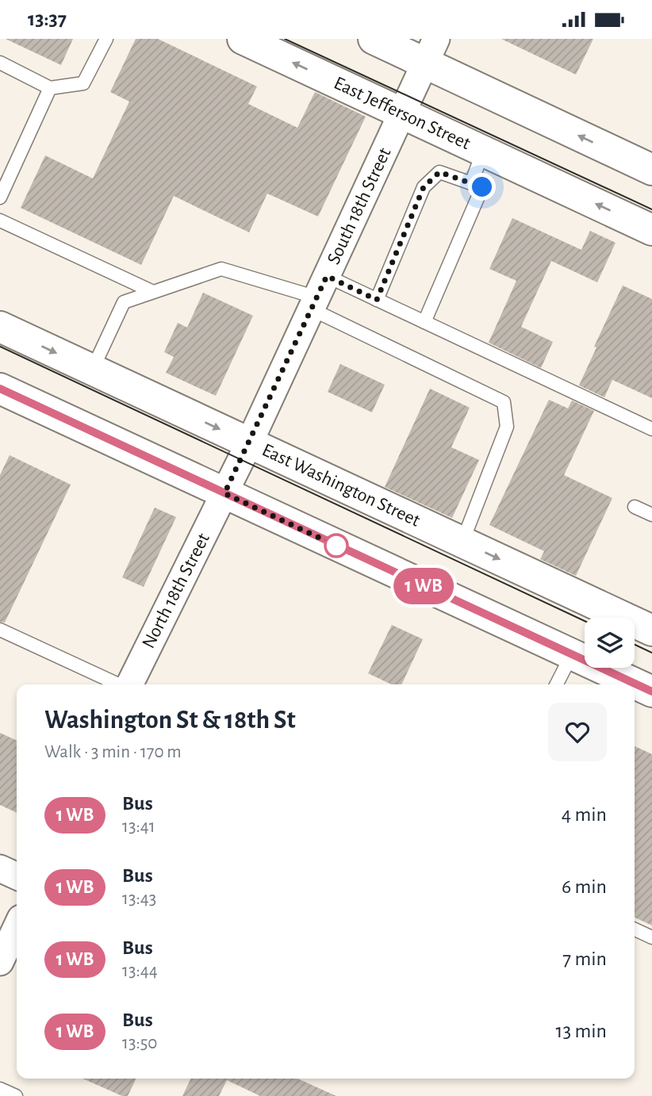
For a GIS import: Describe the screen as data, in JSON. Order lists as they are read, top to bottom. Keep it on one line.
{"streets":{"main road":["East Jefferson Street","East Washington Street"],"street":["South 18th Street","North 18th Street"]},"crossings":[["East Jefferson Street","South 18th Street"],["South 18th Street","East Washington Street"],["South 18th Street","North 18th Street"]],"page":{"status":"13:37","on_map":"1 WB","heading":["Washington St & 18th St","Walk · 3 min · 170 m"],"list":[{"mark":"1 WB","name":"Bus","note":"13:41","value":"4 min"},{"mark":"1 WB","name":"Bus","note":"13:43","value":"6 min"},{"mark":"1 WB","name":"Bus","note":"13:44","value":"7 min"},{"mark":"1 WB","name":"Bus","note":"13:50","value":"13 min"}]}}
